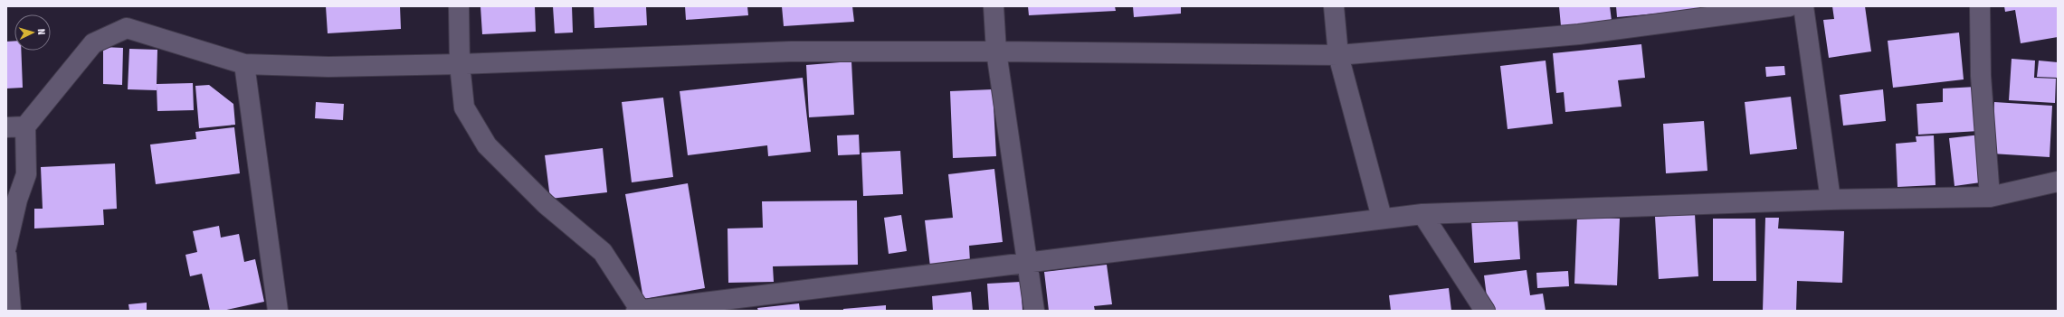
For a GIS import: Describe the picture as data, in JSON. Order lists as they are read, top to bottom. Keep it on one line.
{"north":"right"}
